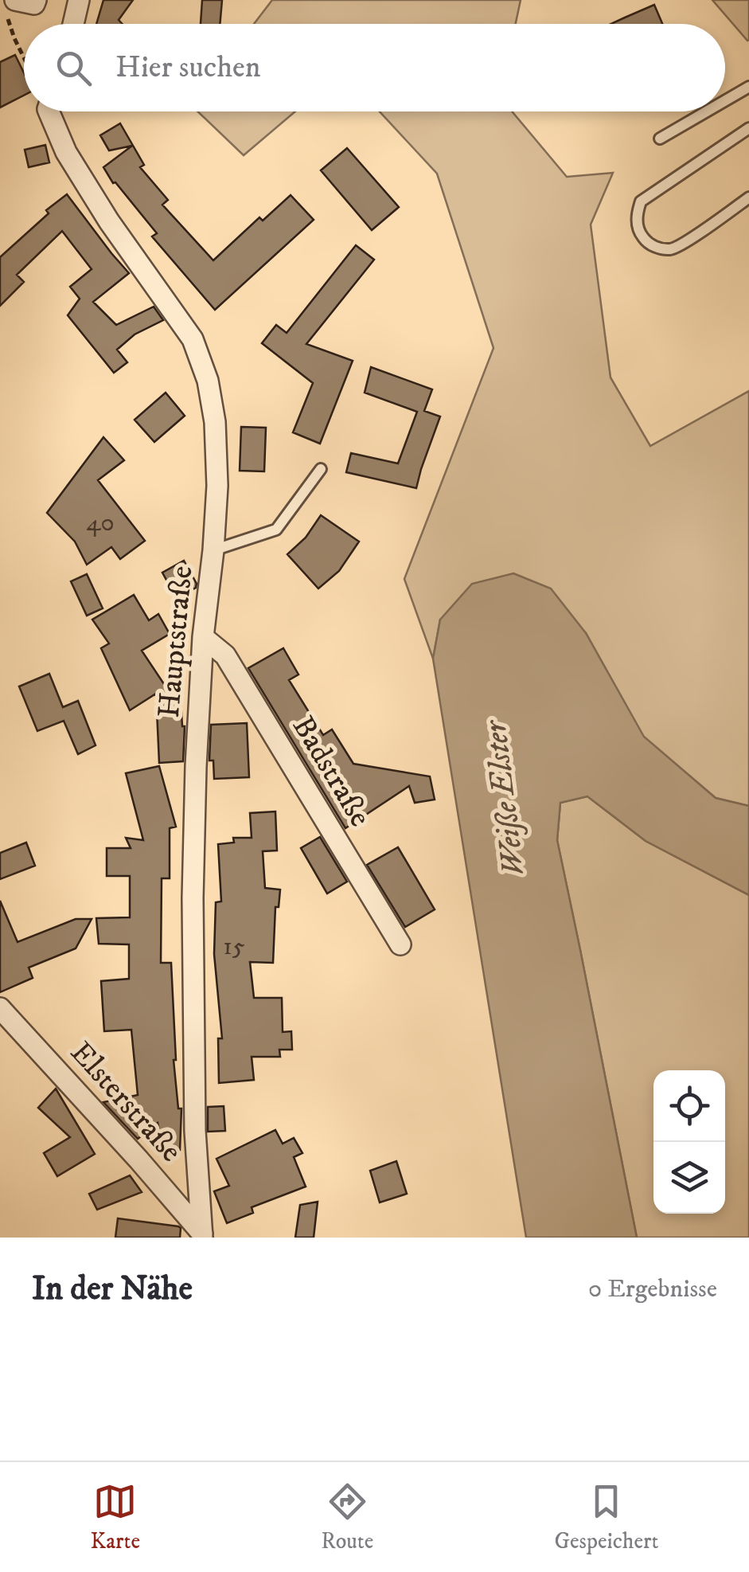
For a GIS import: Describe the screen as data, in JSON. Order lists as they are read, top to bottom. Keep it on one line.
{"streets":{"street":["Hauptstraße","Badstraße","Elsterstraße"]},"crossings":[["Hauptstraße","Badstraße"],["Hauptstraße","Elsterstraße"]],"water":["Weiße Elster"],"house_numbers":["40","15"],"page":{"search":"Hier suchen","heading":["In der Nähe","0 Ergebnisse"],"nav":["Karte","Route","Gespeichert"]}}
